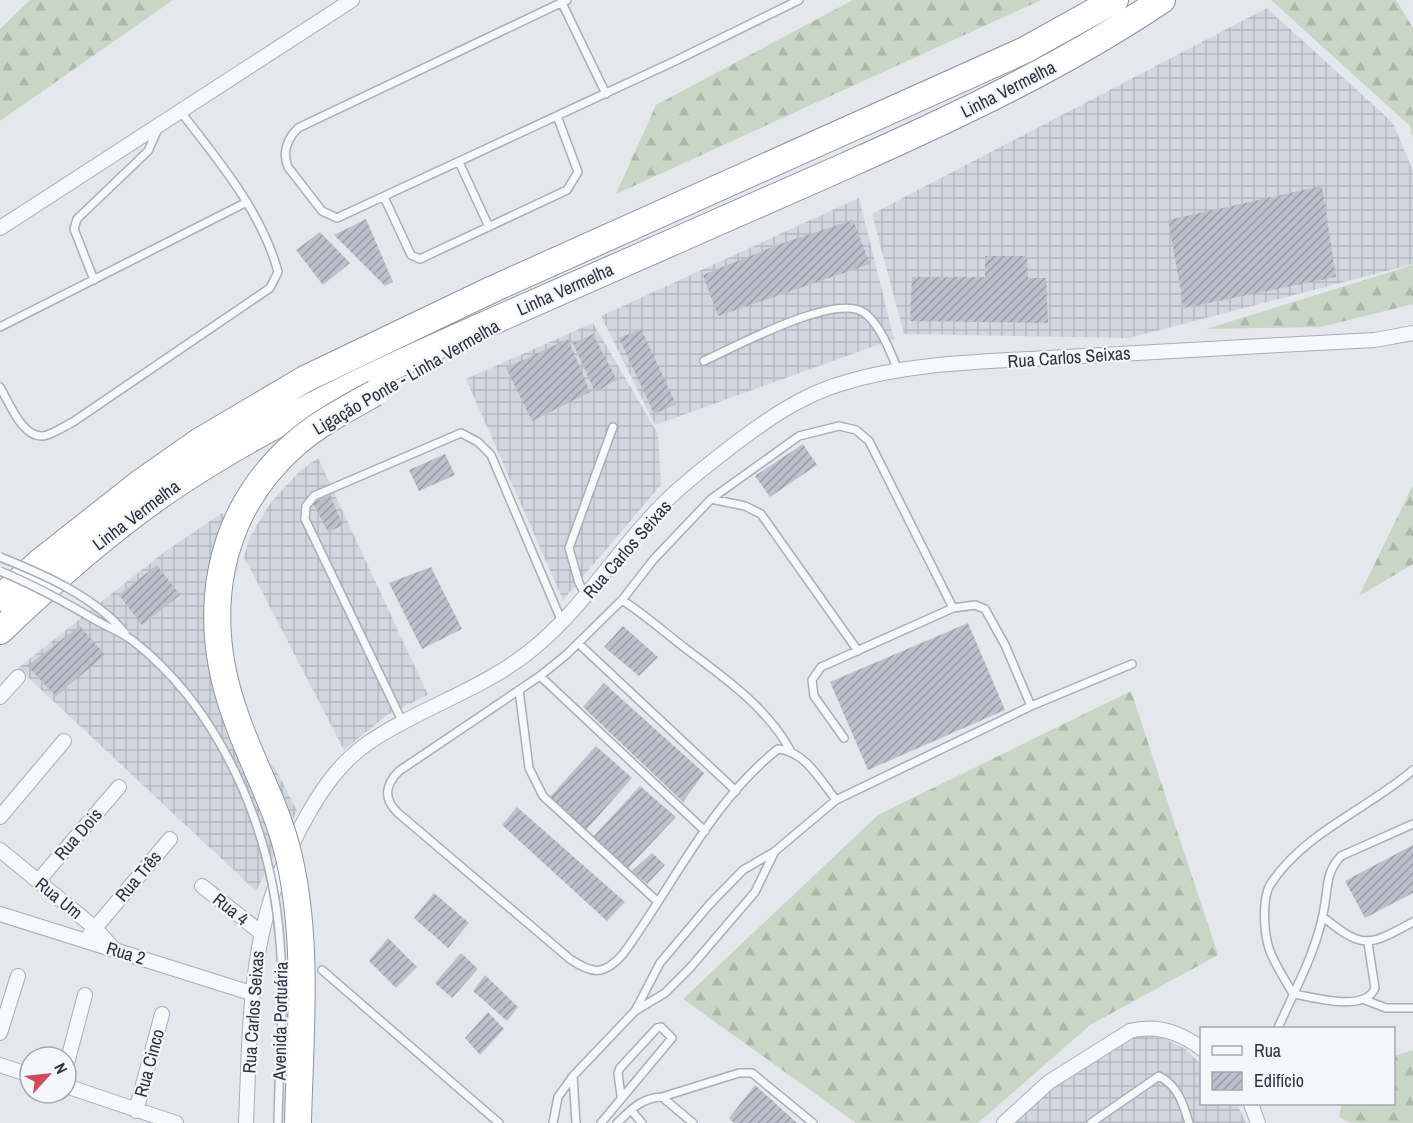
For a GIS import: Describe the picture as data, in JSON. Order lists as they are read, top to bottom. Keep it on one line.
{"streets":{"highway":["Linha Vermelha","Ligação Ponte - Linha Vermelha"],"street":["Rua Carlos Seixas","Rua Dois","Rua Três","Rua Um","Rua 4","Rua 2","Rua Cinco"],"lane":["Avenida Portuária"]},"crossings":[["Linha Vermelha","Ligação Ponte - Linha Vermelha"],["Rua Carlos Seixas","Rua 4"],["Rua Carlos Seixas","Rua 2"],["Rua Dois","Rua Um"],["Rua Três","Rua Um"],["Rua Três","Rua 2"],["Rua Um","Rua 2"]],"legend":["Rua","Edifício"],"north":"top right"}
